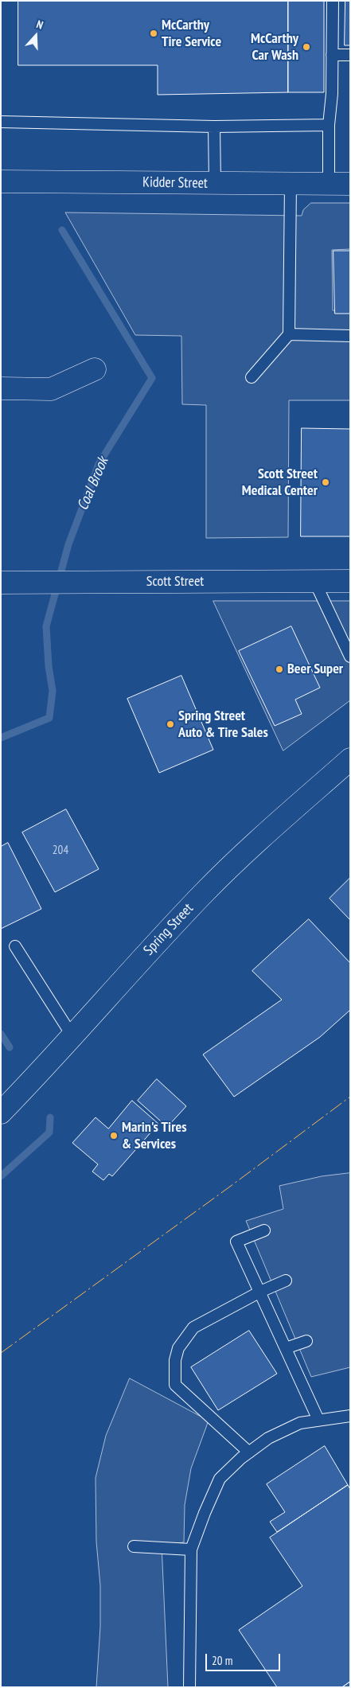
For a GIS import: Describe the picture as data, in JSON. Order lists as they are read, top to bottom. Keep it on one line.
{"streets":{"main road":["Kidder Street","Scott Street","Spring Street"]},"water":["Coal Brook"],"places":["McCarthy Tire Service","McCarthy Car Wash","Scott Street Medical Center","Beer Super","Spring Street Auto & Tire Sales","Marin's Tires & Services"],"house_numbers":["204"],"scale_bar":"20 m","north":"top"}
